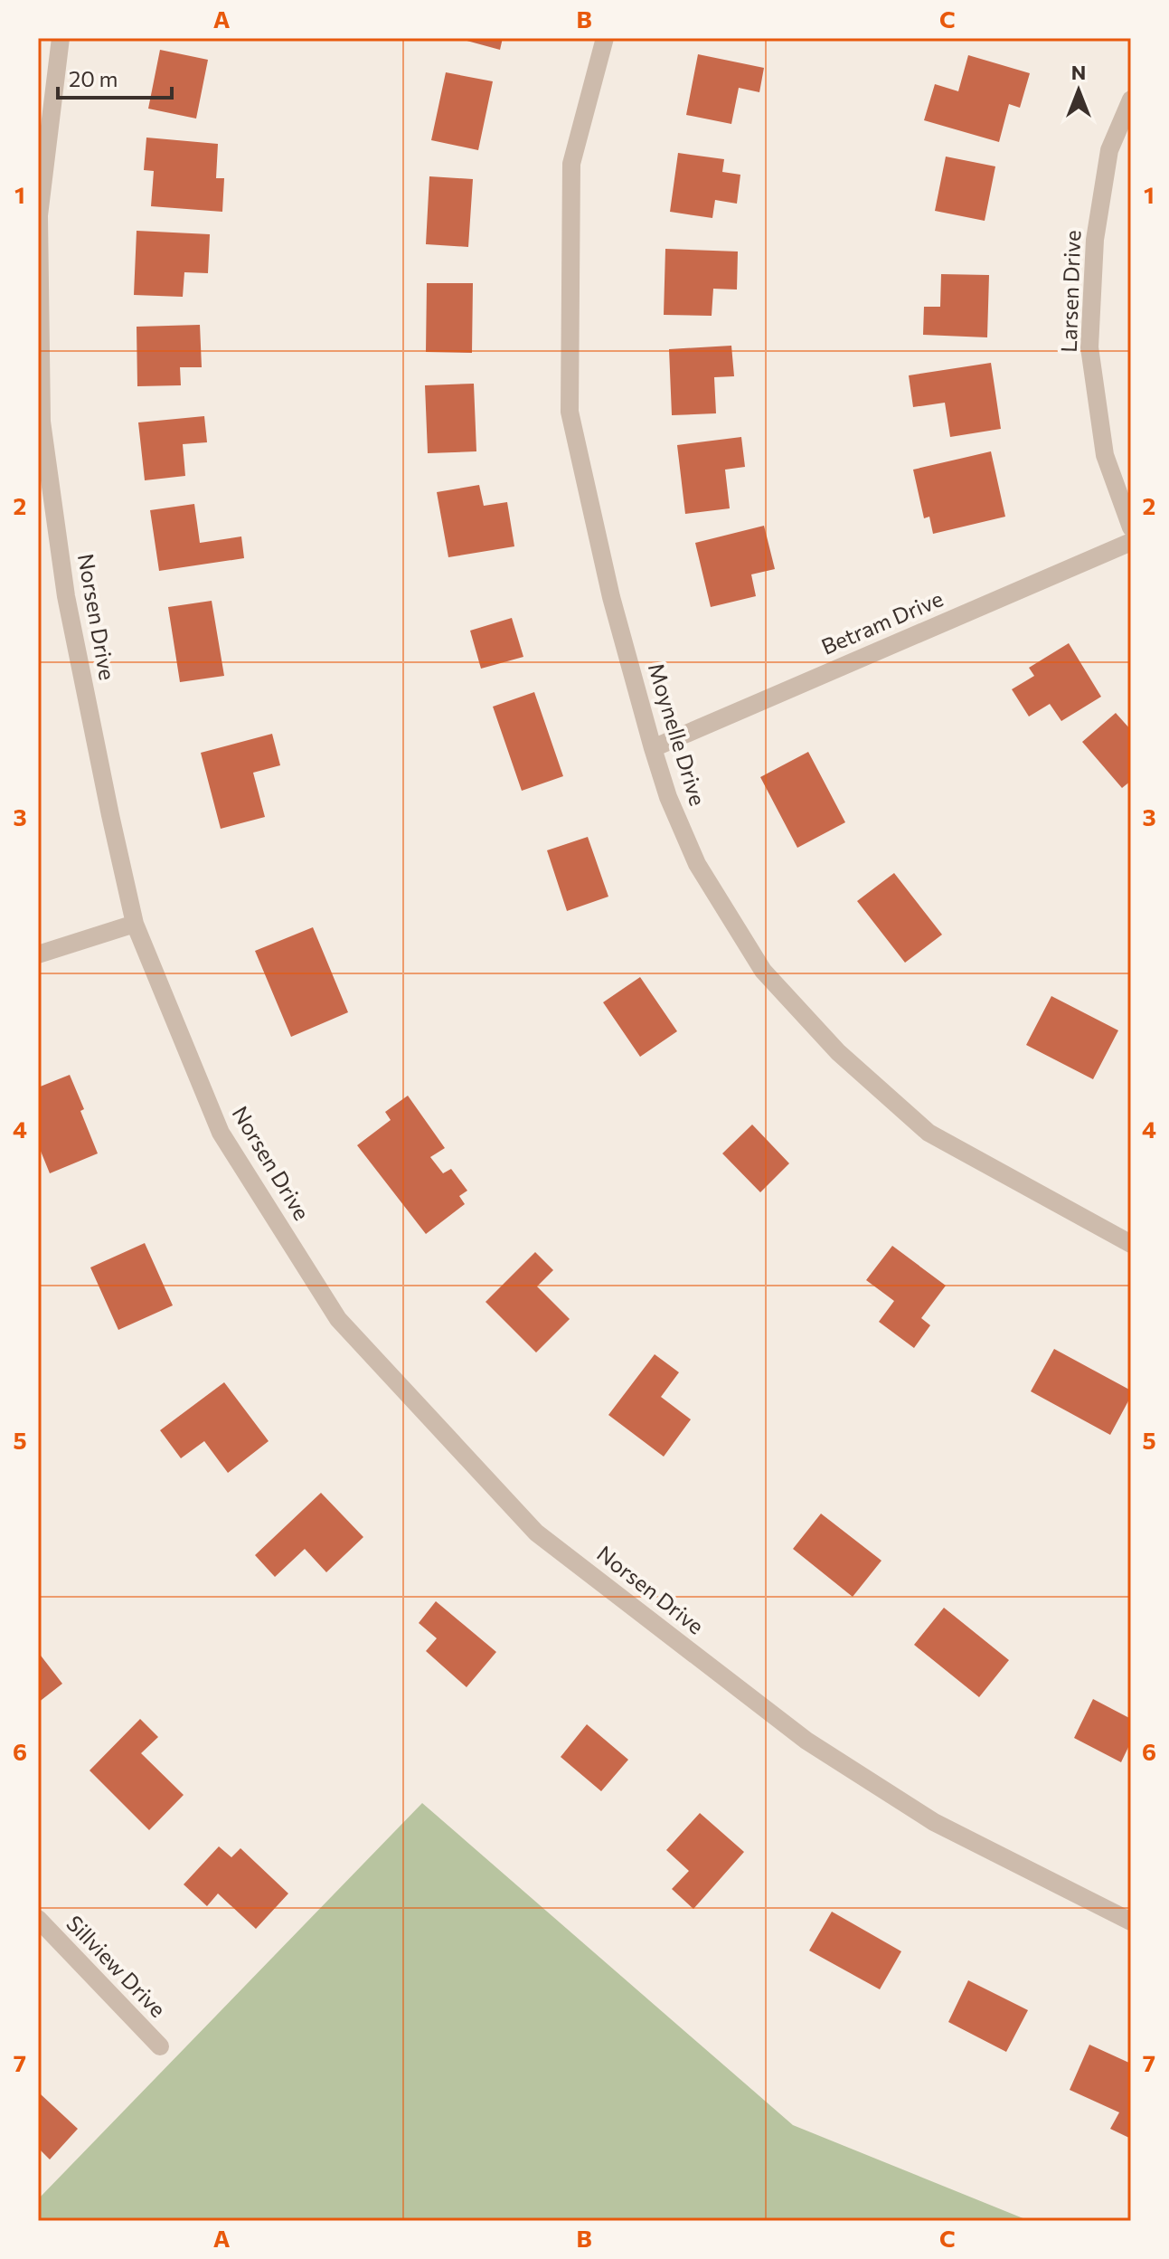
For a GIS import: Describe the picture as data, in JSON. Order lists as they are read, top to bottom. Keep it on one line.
{"streets":{"street":["Larsen Drive","Norsen Drive","Betram Drive","Moynelle Drive","Sillview Drive"]},"crossings":[["Betram Drive","Moynelle Drive"]],"scale_bar":"20 m","north":"top","grid":{"columns":["A","B","C"],"rows":["1","2","3","4","5","6","7"]}}
